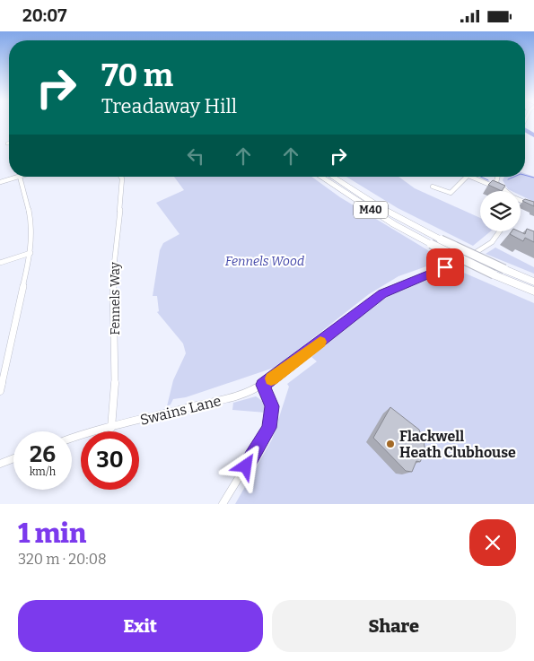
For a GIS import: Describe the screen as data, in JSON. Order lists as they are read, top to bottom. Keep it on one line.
{"streets":{"highway":["M40"],"street":["Fennels Way","Swains Lane"]},"crossings":[["Fennels Way","Swains Lane"]],"parks":["Fennels Wood"],"places":["Flackwell Heath Clubhouse"],"page":{"status":"20:07","turn":["70 m","Treadaway Hill"],"speed":"26 km/h","limit":"30","heading":["1 min","320 m · 20:08"],"buttons":["Exit","Share"]}}
